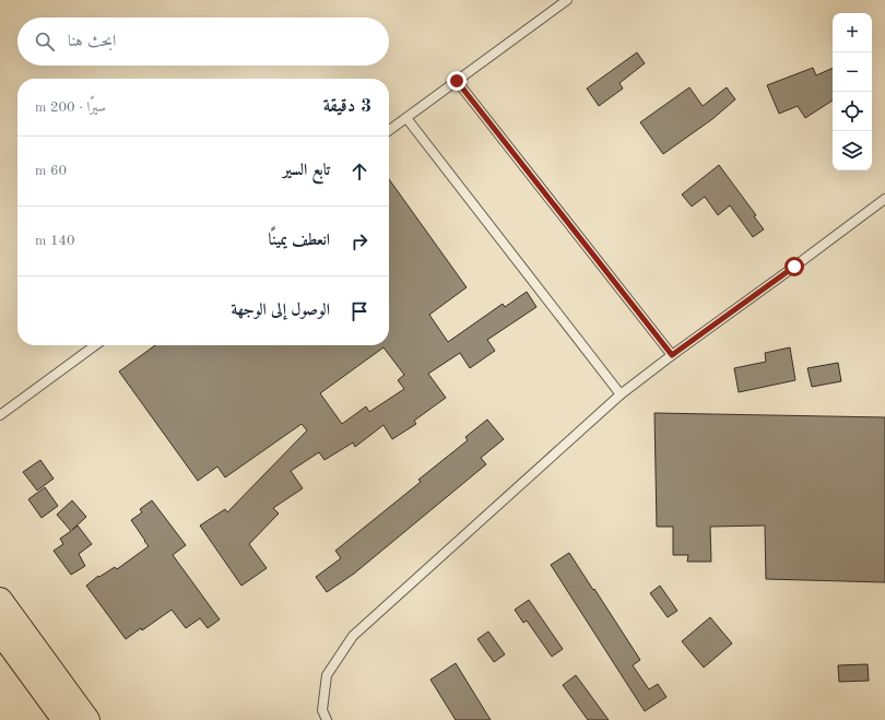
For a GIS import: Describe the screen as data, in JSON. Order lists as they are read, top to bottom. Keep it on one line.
{"page":{"map_buttons":["+","−"],"search":"ابحث هنا","heading":["3 دقيقة","سيرًا · 200 m"],"list":[["تابع السير","60 m"],["انعطف يمينًا","140 m"],"الوصول إلى الوجهة"]}}
